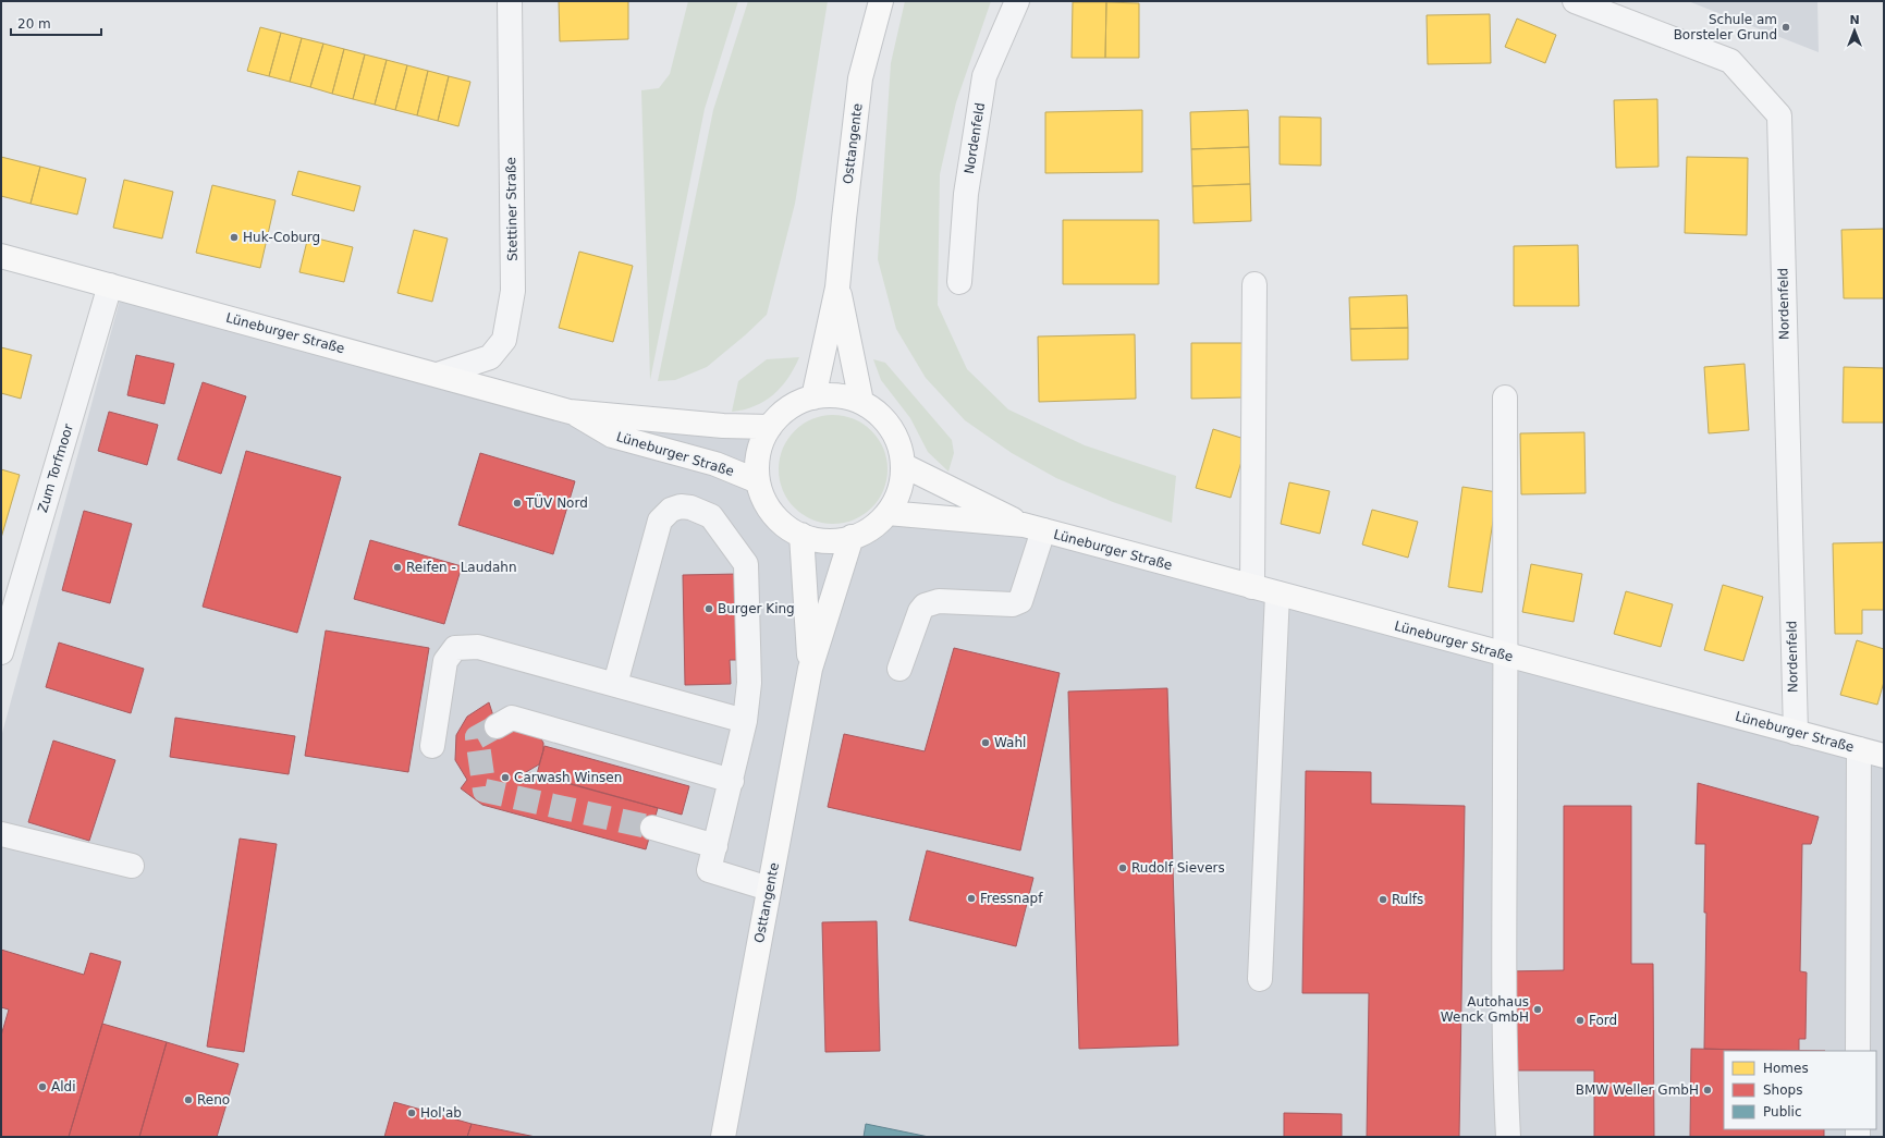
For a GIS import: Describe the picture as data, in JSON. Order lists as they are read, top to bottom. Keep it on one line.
{"streets":{"main road":["Osttangente","Lüneburger Straße"],"street":["Nordenfeld","Stettiner Straße","Zum Torfmoor"]},"crossings":[["Nordenfeld","Lüneburger Straße"],["Osttangente","Lüneburger Straße"],["Stettiner Straße","Lüneburger Straße"],["Lüneburger Straße","Zum Torfmoor"]],"places":["Schule am Borsteler Grund","Huk-Coburg","TÜV Nord","Reifen - Laudahn","Burger King","Wahl","Carwash Winsen","Rudolf Sievers","Fressnapf","Rulfs","Autohaus Wenck GmbH","Ford","Aldi","BMW Weller GmbH","Reno","Hol'ab"],"legend":["Homes","Shops","Public"],"scale_bar":"20 m","north":"top"}
